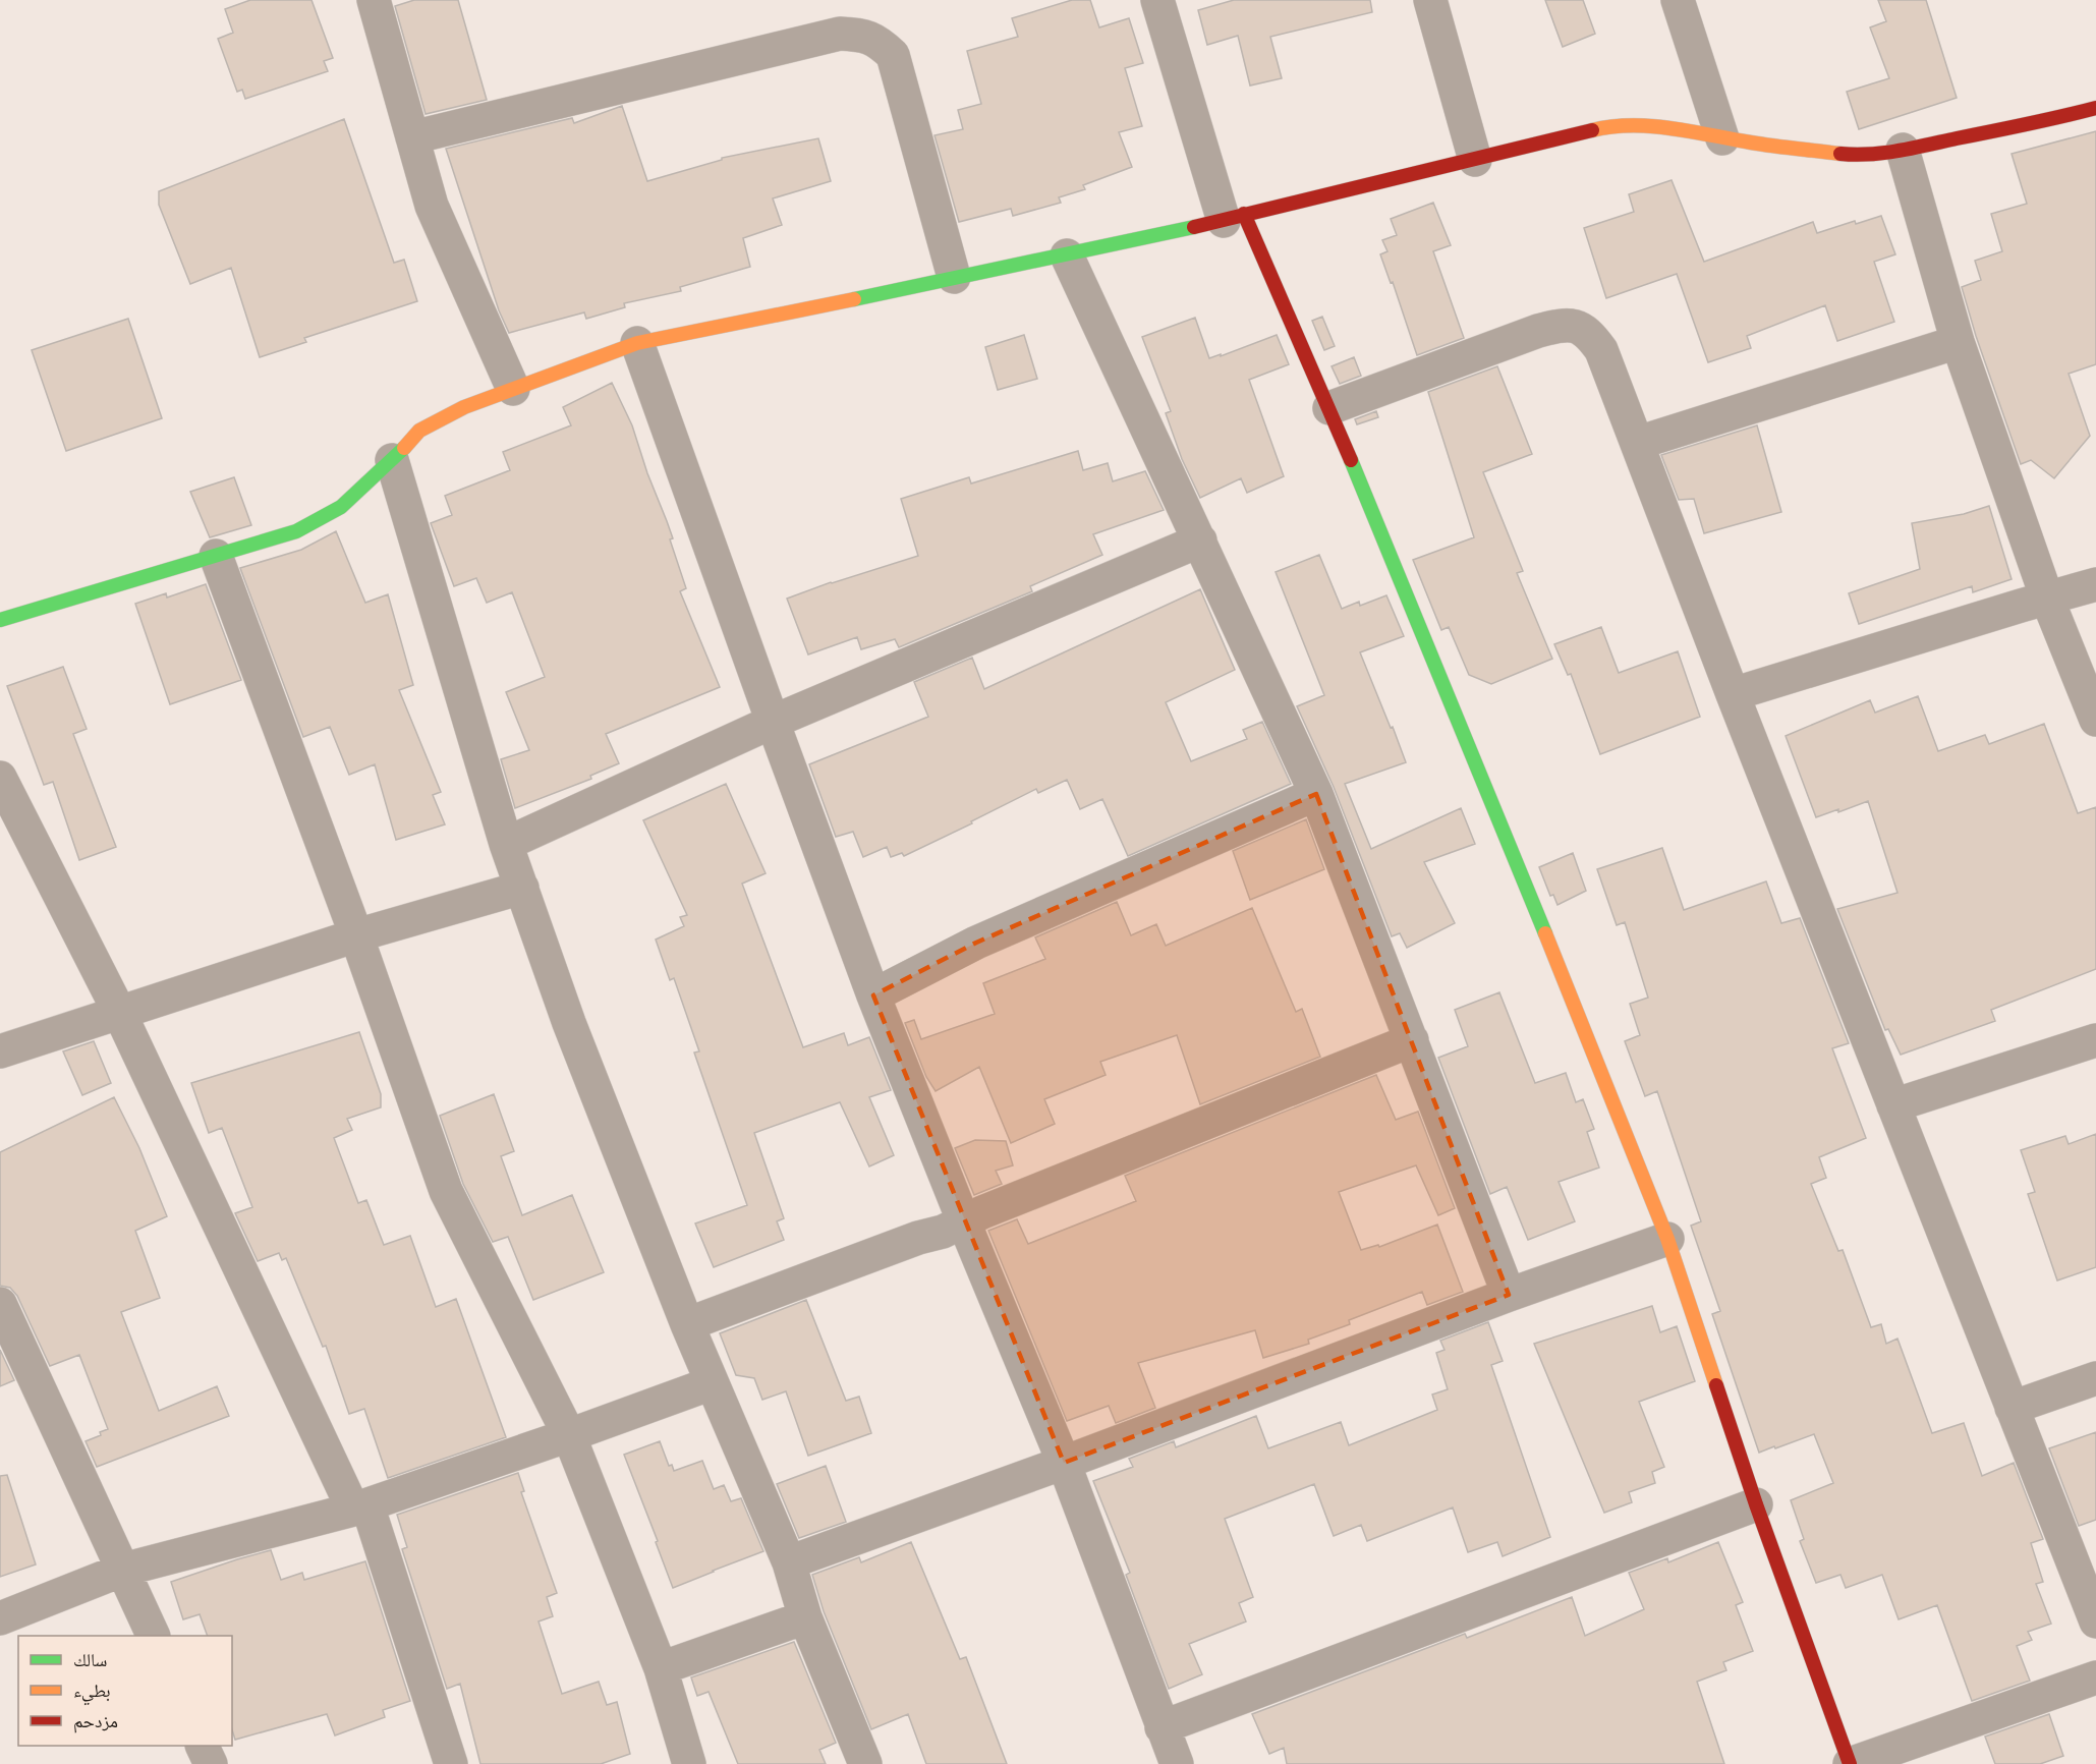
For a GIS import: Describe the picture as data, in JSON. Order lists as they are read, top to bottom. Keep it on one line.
{"legend":["سالك","بطيء","مزدحم"]}
